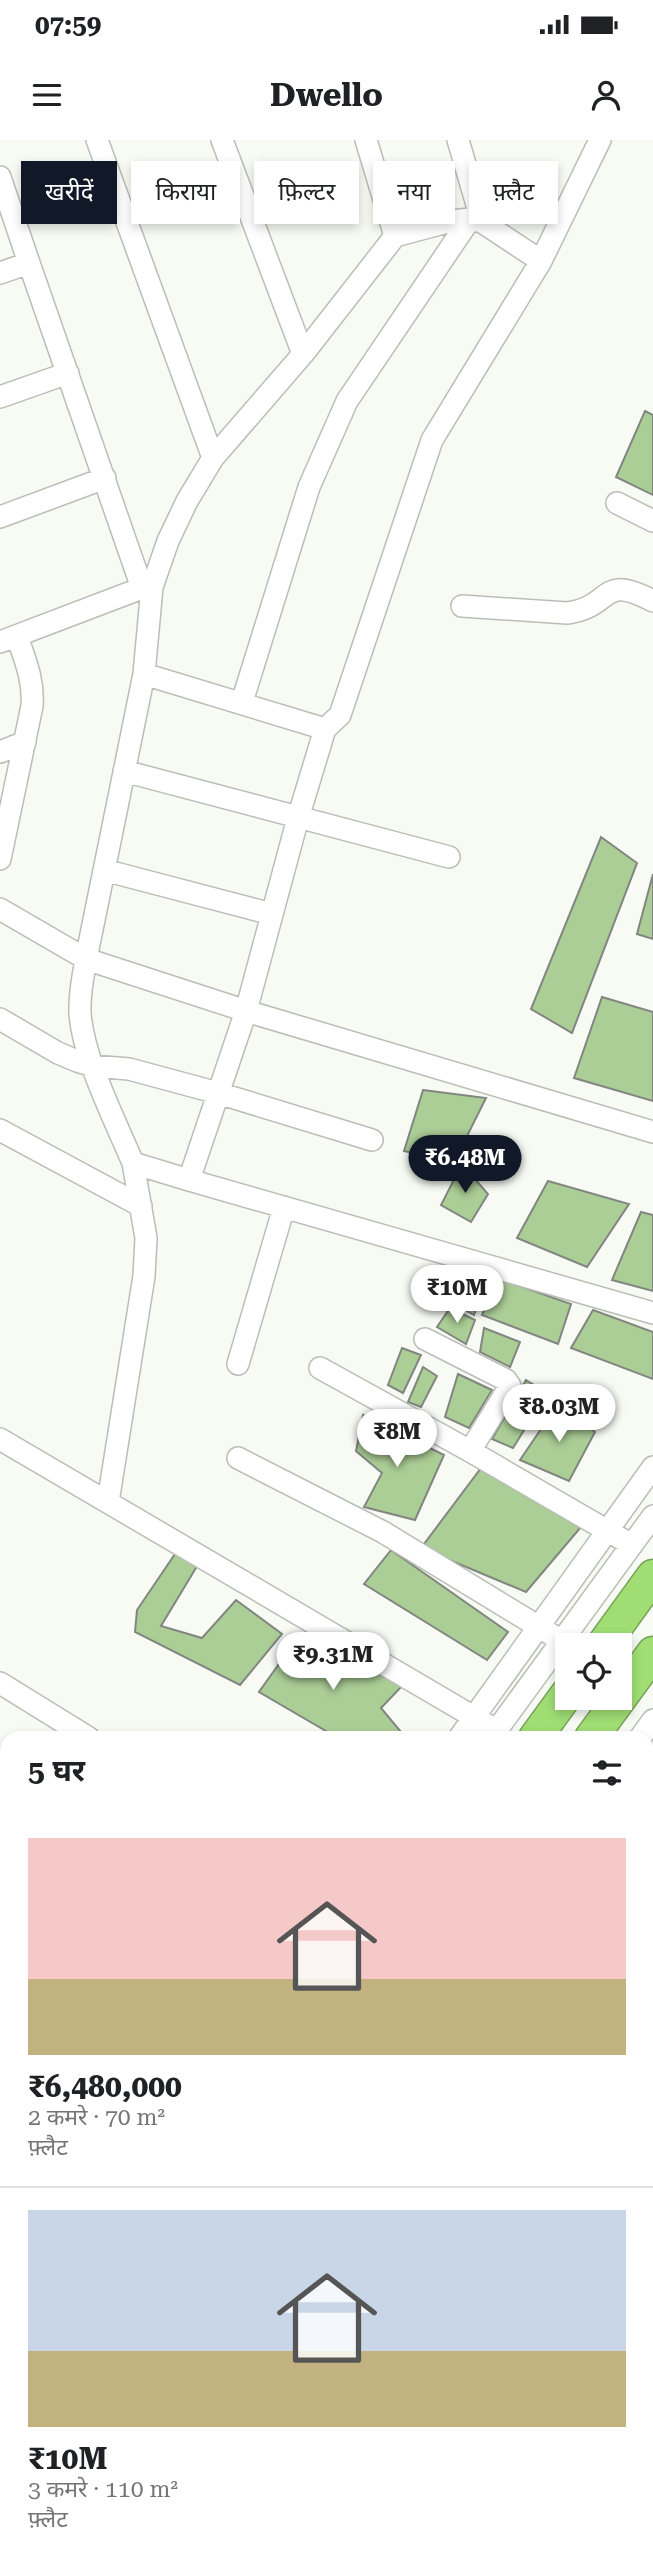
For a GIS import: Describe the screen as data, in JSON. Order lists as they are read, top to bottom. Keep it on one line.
{"page":{"status":"07:59","header":"Dwello","chip":["खरीदें","किराया","फ़िल्टर","नया","फ़्लैट"],"price":["₹6.48M","₹10M","₹8.03M","₹8M","₹9.31M"],"heading":"5 घर","list":[{"name":"₹6,480,000","note":"2 कमरे · 70 m² · फ़्लैट"},{"name":"₹10M","note":"3 कमरे · 110 m² · फ़्लैट"}]}}
